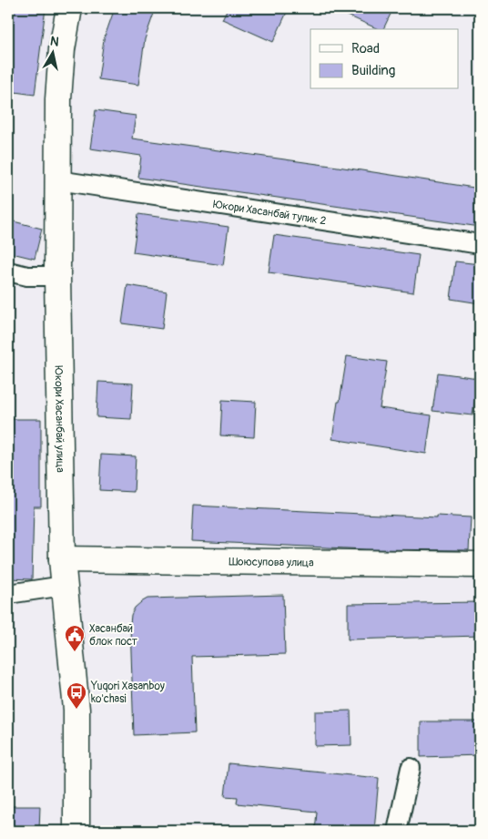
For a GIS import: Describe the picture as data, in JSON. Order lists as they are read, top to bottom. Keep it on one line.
{"streets":{"street":["Юкори Хасанбай тупик 2","Юкори Хасанбай улица","Шоюсупова улица"]},"crossings":[["Юкори Хасанбай тупик 2","Юкори Хасанбай улица"],["Юкори Хасанбай улица","Шоюсупова улица"]],"places":{"public building":["Хасанбай блок пост"],"bus stop":["Yuqori Xasanboy ko'chasi"]},"legend":["Road","Building"],"north":"top"}
